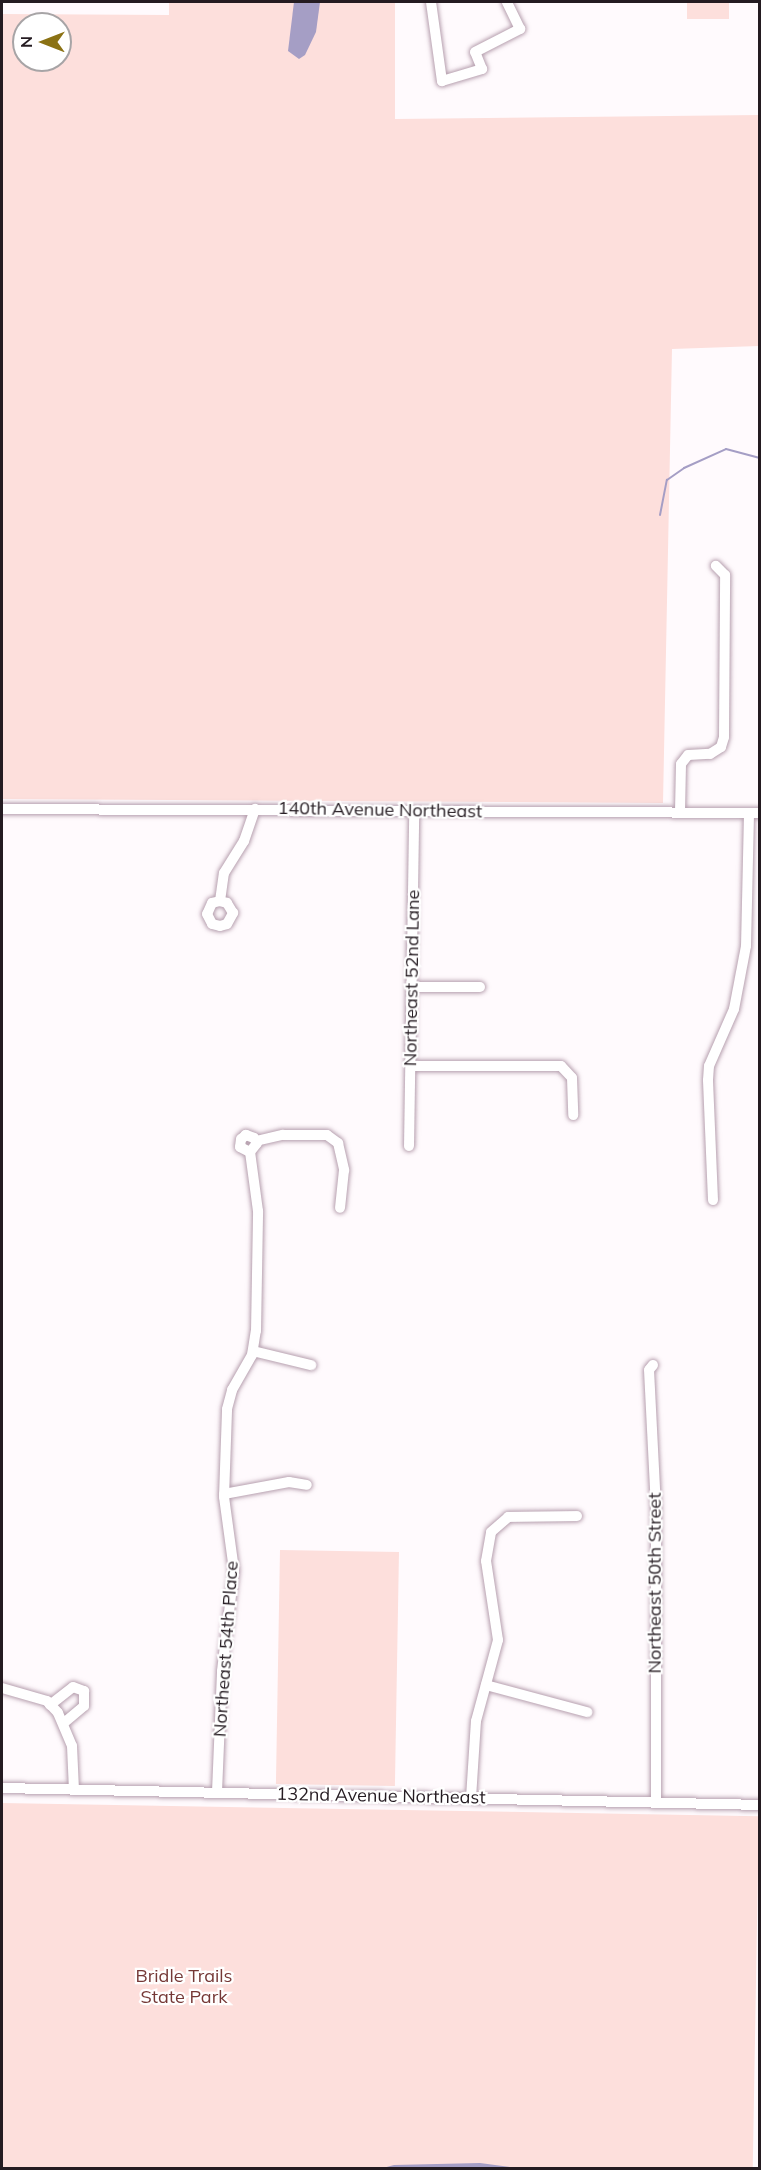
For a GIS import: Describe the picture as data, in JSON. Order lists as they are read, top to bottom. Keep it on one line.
{"streets":{"street":["140th Avenue Northeast","Northeast 52nd Lane","Northeast 50th Street","Northeast 54th Place","132nd Avenue Northeast"]},"crossings":[["140th Avenue Northeast","Northeast 52nd Lane"],["Northeast 50th Street","132nd Avenue Northeast"],["Northeast 54th Place","132nd Avenue Northeast"]],"parks":["Bridle Trails State Park"],"north":"left"}
